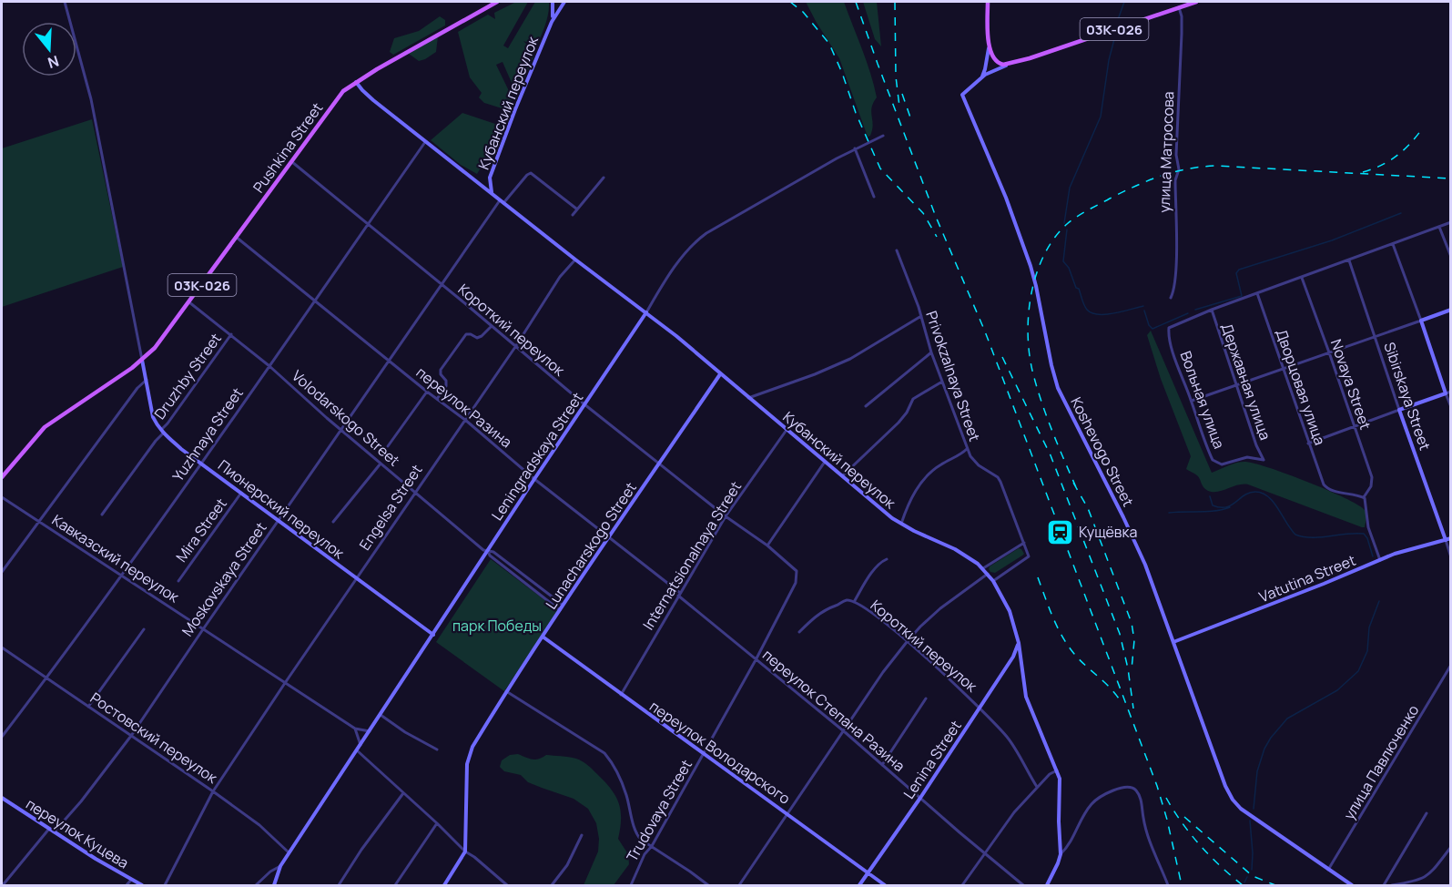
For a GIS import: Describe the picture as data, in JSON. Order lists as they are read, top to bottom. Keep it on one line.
{"streets":{"main road":["03К-026","Pushkina Street"],"street":["Кубанский переулок","улица Матросова","Короткий переулок","Druzhby Street","Privokzalnaya Street","Державная улица","Novaya Street","Дворцовая улица","Sibirskaya Street","Вольная улица","переулок Разина","Volodarskogo Street","Yuzhnaya Street","Koshevogo Street","Leningradskaya Street","Engelsa Street","Пионерский переулок","Mira Street","Lunacharskogo Street","Internatsionalnaya Street","Кавказский переулок","Vatutina Street","Moskovskaya Street","переулок Степана Разина","Ростовский переулок","переулок Володарского","Lenina Street","улица Павлюченко","Trudovaya Street","переулок Куцева"]},"crossings":[["03К-026","улица Матросова"],["Кубанский переулок","Pushkina Street"],["Кубанский переулок","Privokzalnaya Street"],["Кубанский переулок","Yuzhnaya Street"],["Кубанский переулок","Leningradskaya Street"],["Кубанский переулок","Engelsa Street"],["Кубанский переулок","Lunacharskogo Street"],["Кубанский переулок","Internatsionalnaya Street"],["Кубанский переулок","Moskovskaya Street"],["Кубанский переулок","Lenina Street"],["Pushkina Street","Короткий переулок"],["Pushkina Street","переулок Разина"],["Pushkina Street","Volodarskogo Street"],["Короткий переулок","Yuzhnaya Street"],["Короткий переулок","Leningradskaya Street"],["Короткий переулок","Engelsa Street"],["Короткий переулок","Lunacharskogo Street"],["Короткий переулок","Internatsionalnaya Street"],["Короткий переулок","Moskovskaya Street"],["Короткий переулок","Lenina Street"],["Короткий переулок","Trudovaya Street"],["Druzhby Street","Volodarskogo Street"],["Druzhby Street","Пионерский переулок"],["Державная улица","Вольная улица"],["Novaya Street","Дворцовая улица"],["Sibirskaya Street","Vatutina Street"],["переулок Разина","Yuzhnaya Street"],["переулок Разина","Leningradskaya Street"],["переулок Разина","Engelsa Street"],["переулок Разина","Lunacharskogo Street"],["переулок Разина","Internatsionalnaya Street"],["переулок Разина","Moskovskaya Street"],["переулок Разина","переулок Степана Разина"],["Volodarskogo Street","Yuzhnaya Street"],["Volodarskogo Street","Leningradskaya Street"],["Volodarskogo Street","Engelsa Street"],["Volodarskogo Street","Lunacharskogo Street"],["Volodarskogo Street","Moskovskaya Street"],["Yuzhnaya Street","Пионерский переулок"],["Yuzhnaya Street","Кавказский переулок"],["Yuzhnaya Street","Ростовский переулок"],["Koshevogo Street","Vatutina Street"],["Koshevogo Street","улица Павлюченко"],["Leningradskaya Street","Пионерский переулок"],["Leningradskaya Street","Кавказский переулок"],["Leningradskaya Street","Ростовский переулок"],["Engelsa Street","Пионерский переулок"],["Engelsa Street","Кавказский переулок"],["Engelsa Street","Ростовский переулок"],["Пионерский переулок","Mira Street"],["Пионерский переулок","Moskovskaya Street"],["Lunacharskogo Street","переулок Володарского"],["Internatsionalnaya Street","переулок Степана Разина"],["Internatsionalnaya Street","переулок Володарского"],["Кавказский переулок","Moskovskaya Street"],["Moskovskaya Street","Ростовский переулок"],["Moskovskaya Street","переулок Куцева"],["переулок Степана Разина","Lenina Street"],["переулок Степана Разина","Trudovaya Street"],["переулок Володарского","Lenina Street"],["переулок Володарского","Trudovaya Street"]],"parks":["парк Победы"],"places":{"station":["Кущёвка"]},"north":"bottom"}
